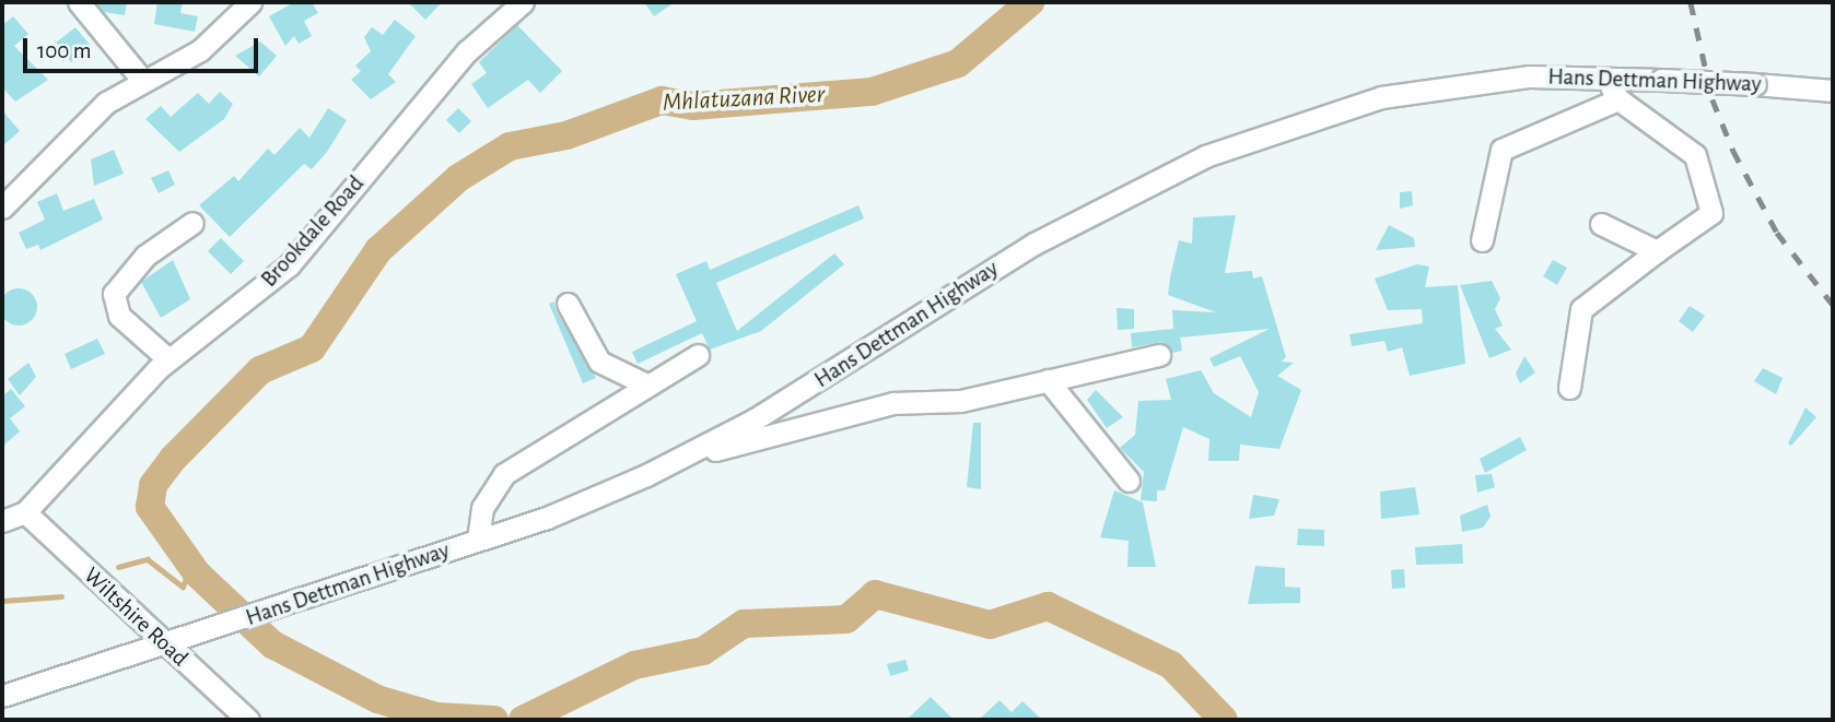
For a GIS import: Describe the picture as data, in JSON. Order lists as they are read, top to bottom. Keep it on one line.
{"streets":{"street":["Hans Dettman Highway","Brookdale Road","Wiltshire Road"]},"crossings":[["Hans Dettman Highway","Wiltshire Road"],["Brookdale Road","Wiltshire Road"]],"water":["Mhlatuzana River"],"scale_bar":"100 m"}
